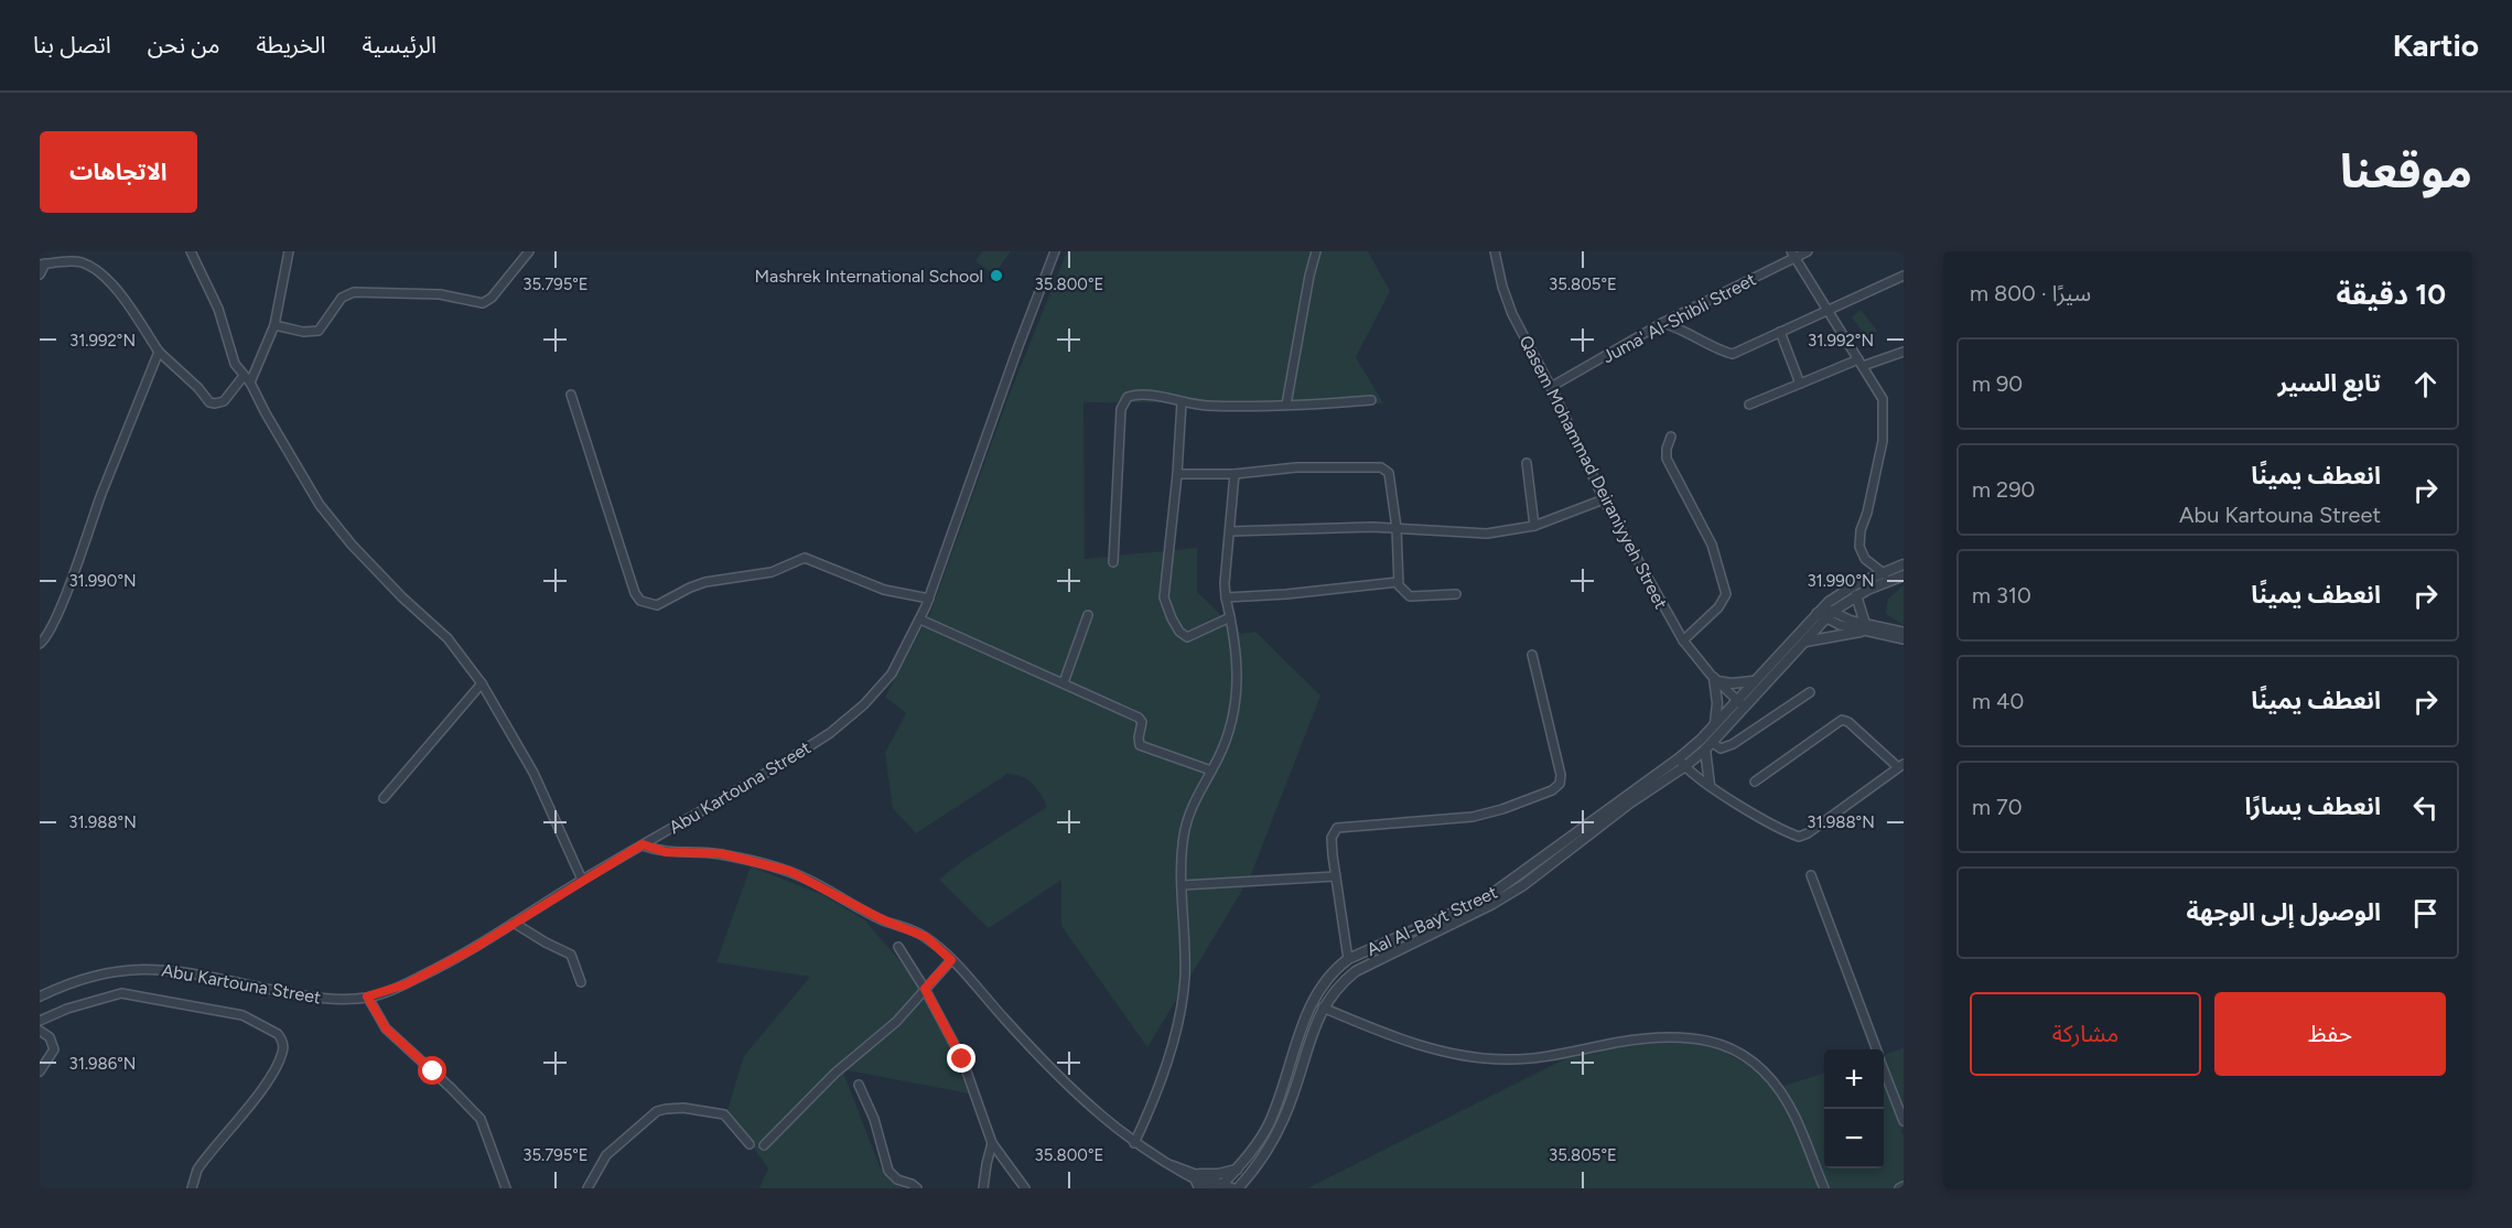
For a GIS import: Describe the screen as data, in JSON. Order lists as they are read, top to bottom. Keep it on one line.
{"streets":{"street":["Juma' Al-Shibli Street","Qasem Mohammad Deiraniyyeh Street","Abu Kartouna Street","Aal Al-Bayt Street"]},"crossings":[["Juma' Al-Shibli Street","Qasem Mohammad Deiraniyyeh Street"],["Qasem Mohammad Deiraniyyeh Street","Aal Al-Bayt Street"]],"places":["Mashrek International School"],"page":{"header":"Kartio","nav":["الرئيسية","الخريطة","من نحن","اتصل بنا"],"title":"موقعنا","buttons":["الاتجاهات",["حفظ","مشاركة"]],"heading":["10 دقيقة","سيرًا · 800 m"],"list":[["تابع السير","90 m"],["انعطف يمينًا","Abu Kartouna Street","290 m"],["انعطف يمينًا","310 m"],["انعطف يمينًا","40 m"],["انعطف يسارًا","70 m"],"الوصول إلى الوجهة"],"map_buttons":["+","−"]},"coordinates":["35.795°E","35.800°E","35.805°E","31.992°N","31.990°N","31.988°N","31.986°N"]}
